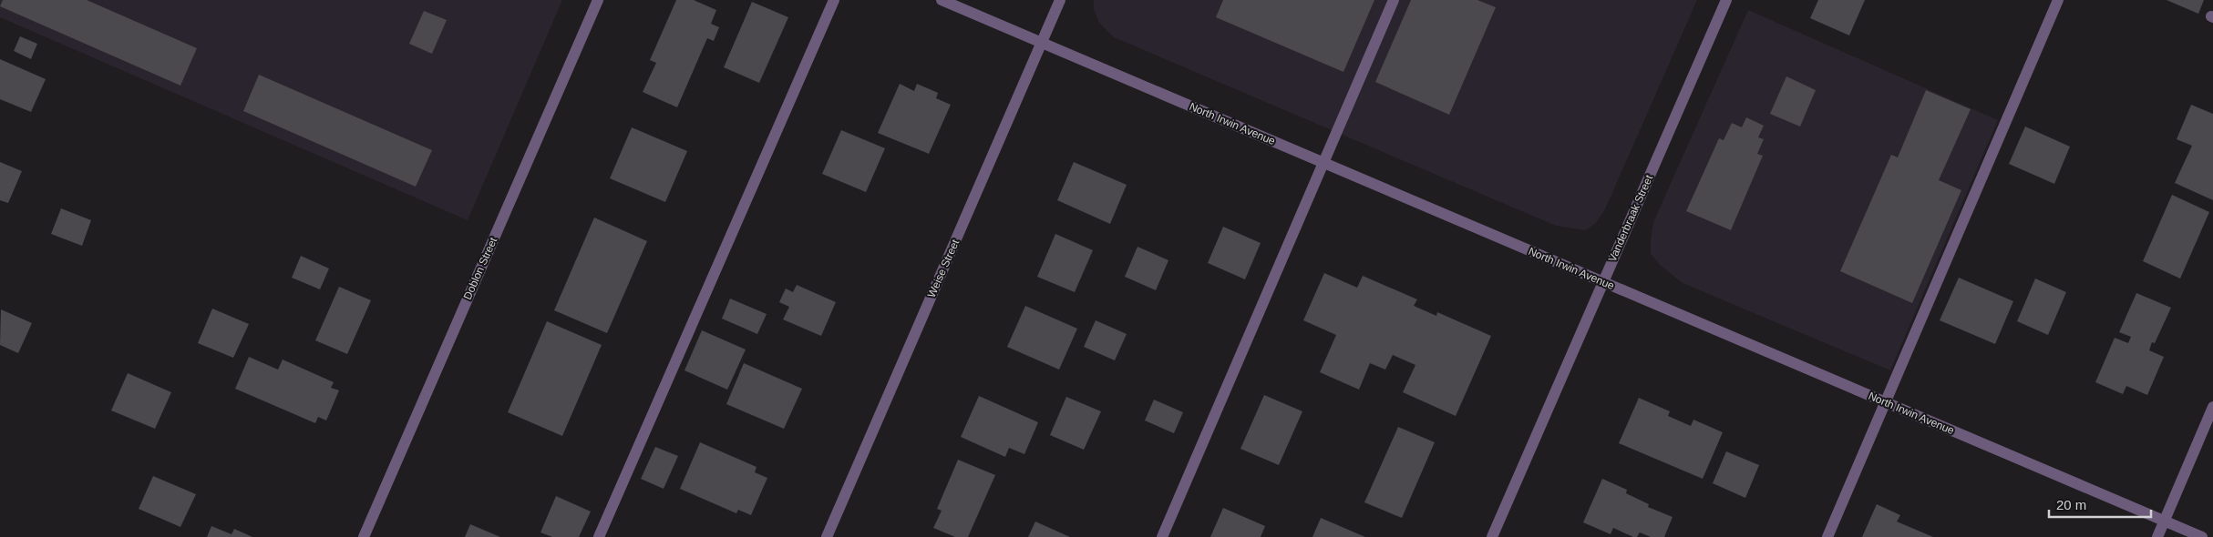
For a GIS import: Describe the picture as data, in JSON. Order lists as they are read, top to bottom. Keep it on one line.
{"streets":{"street":["North Irwin Avenue","Vanderbraak Street","Doblon Street","Weise Street"]},"crossings":[["North Irwin Avenue","Vanderbraak Street"],["North Irwin Avenue","Weise Street"]],"scale_bar":"20 m"}
